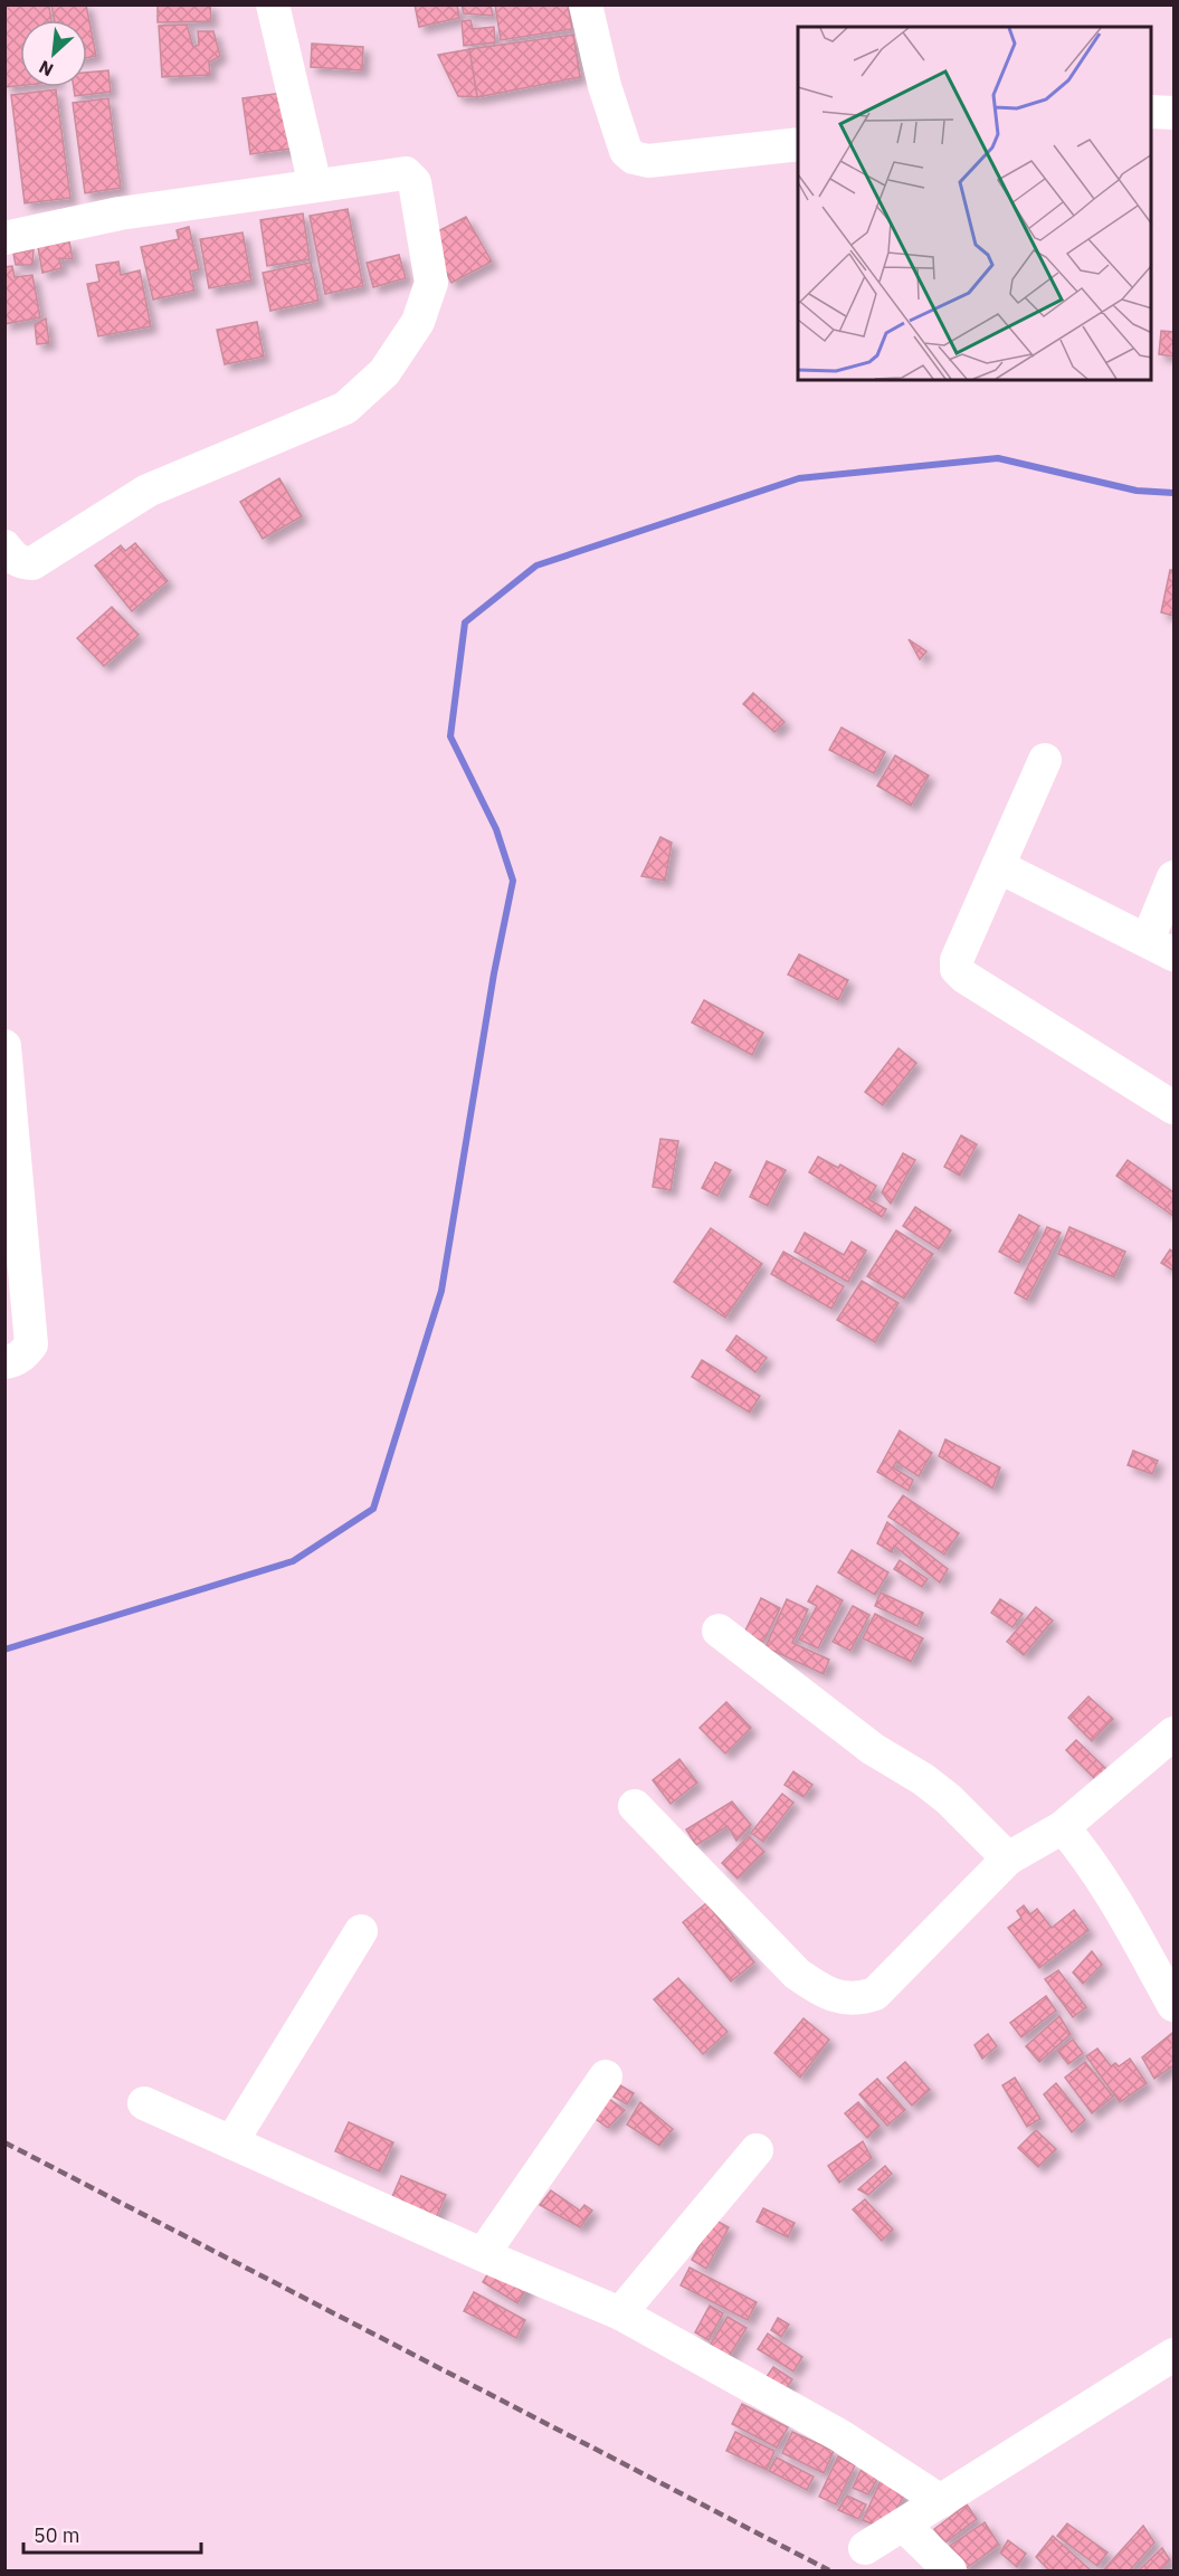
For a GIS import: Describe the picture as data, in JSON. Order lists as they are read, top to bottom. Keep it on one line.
{"scale_bar":"50 m","north":"bottom left"}
